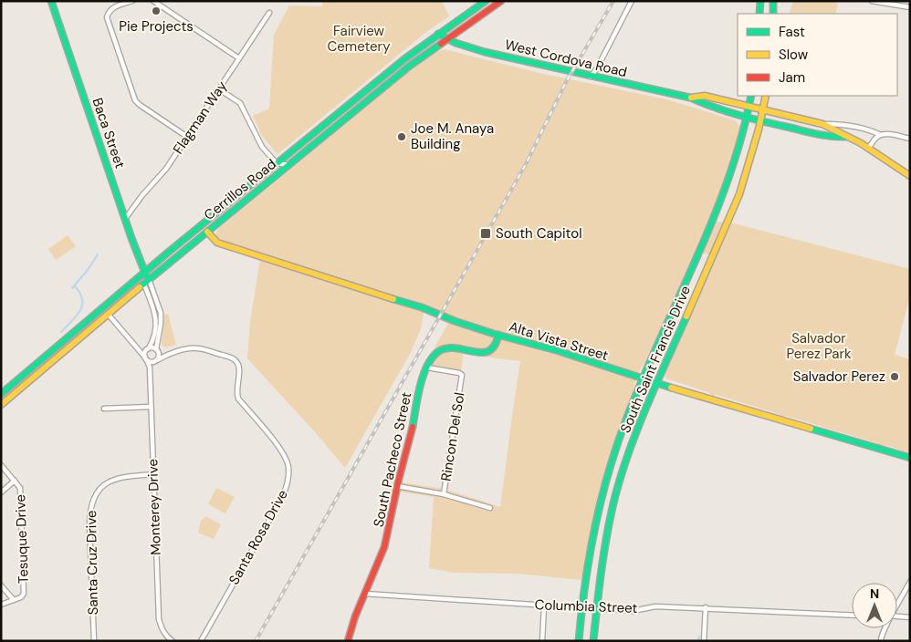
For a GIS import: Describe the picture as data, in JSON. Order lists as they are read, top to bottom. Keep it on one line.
{"streets":{"main road":["West Cordova Road","Baca Street","Cerrillos Road","Alta Vista Street","South Saint Francis Drive","South Pacheco Street"],"street":["Flagman Way","Rincon Del Sol","Monterey Drive","Santa Rosa Drive","Tesuque Drive","Santa Cruz Drive","Columbia Street"]},"crossings":[["West Cordova Road","Cerrillos Road"],["West Cordova Road","South Saint Francis Drive"],["Flagman Way","Baca Street"],["Baca Street","Cerrillos Road"],["Cerrillos Road","Alta Vista Street"],["Cerrillos Road","Monterey Drive"],["Alta Vista Street","South Saint Francis Drive"],["Alta Vista Street","South Pacheco Street"],["South Saint Francis Drive","Columbia Street"],["Rincon Del Sol","South Pacheco Street"],["South Pacheco Street","Columbia Street"],["Monterey Drive","Santa Cruz Drive"]],"parks":["Fairview Cemetery","Salvador Perez Park"],"places":{"other":["Pie Projects","Joe M. Anaya Building","Salvador Perez"],"transit":["South Capitol"]},"legend":["Fast","Slow","Jam"],"north":"top"}
